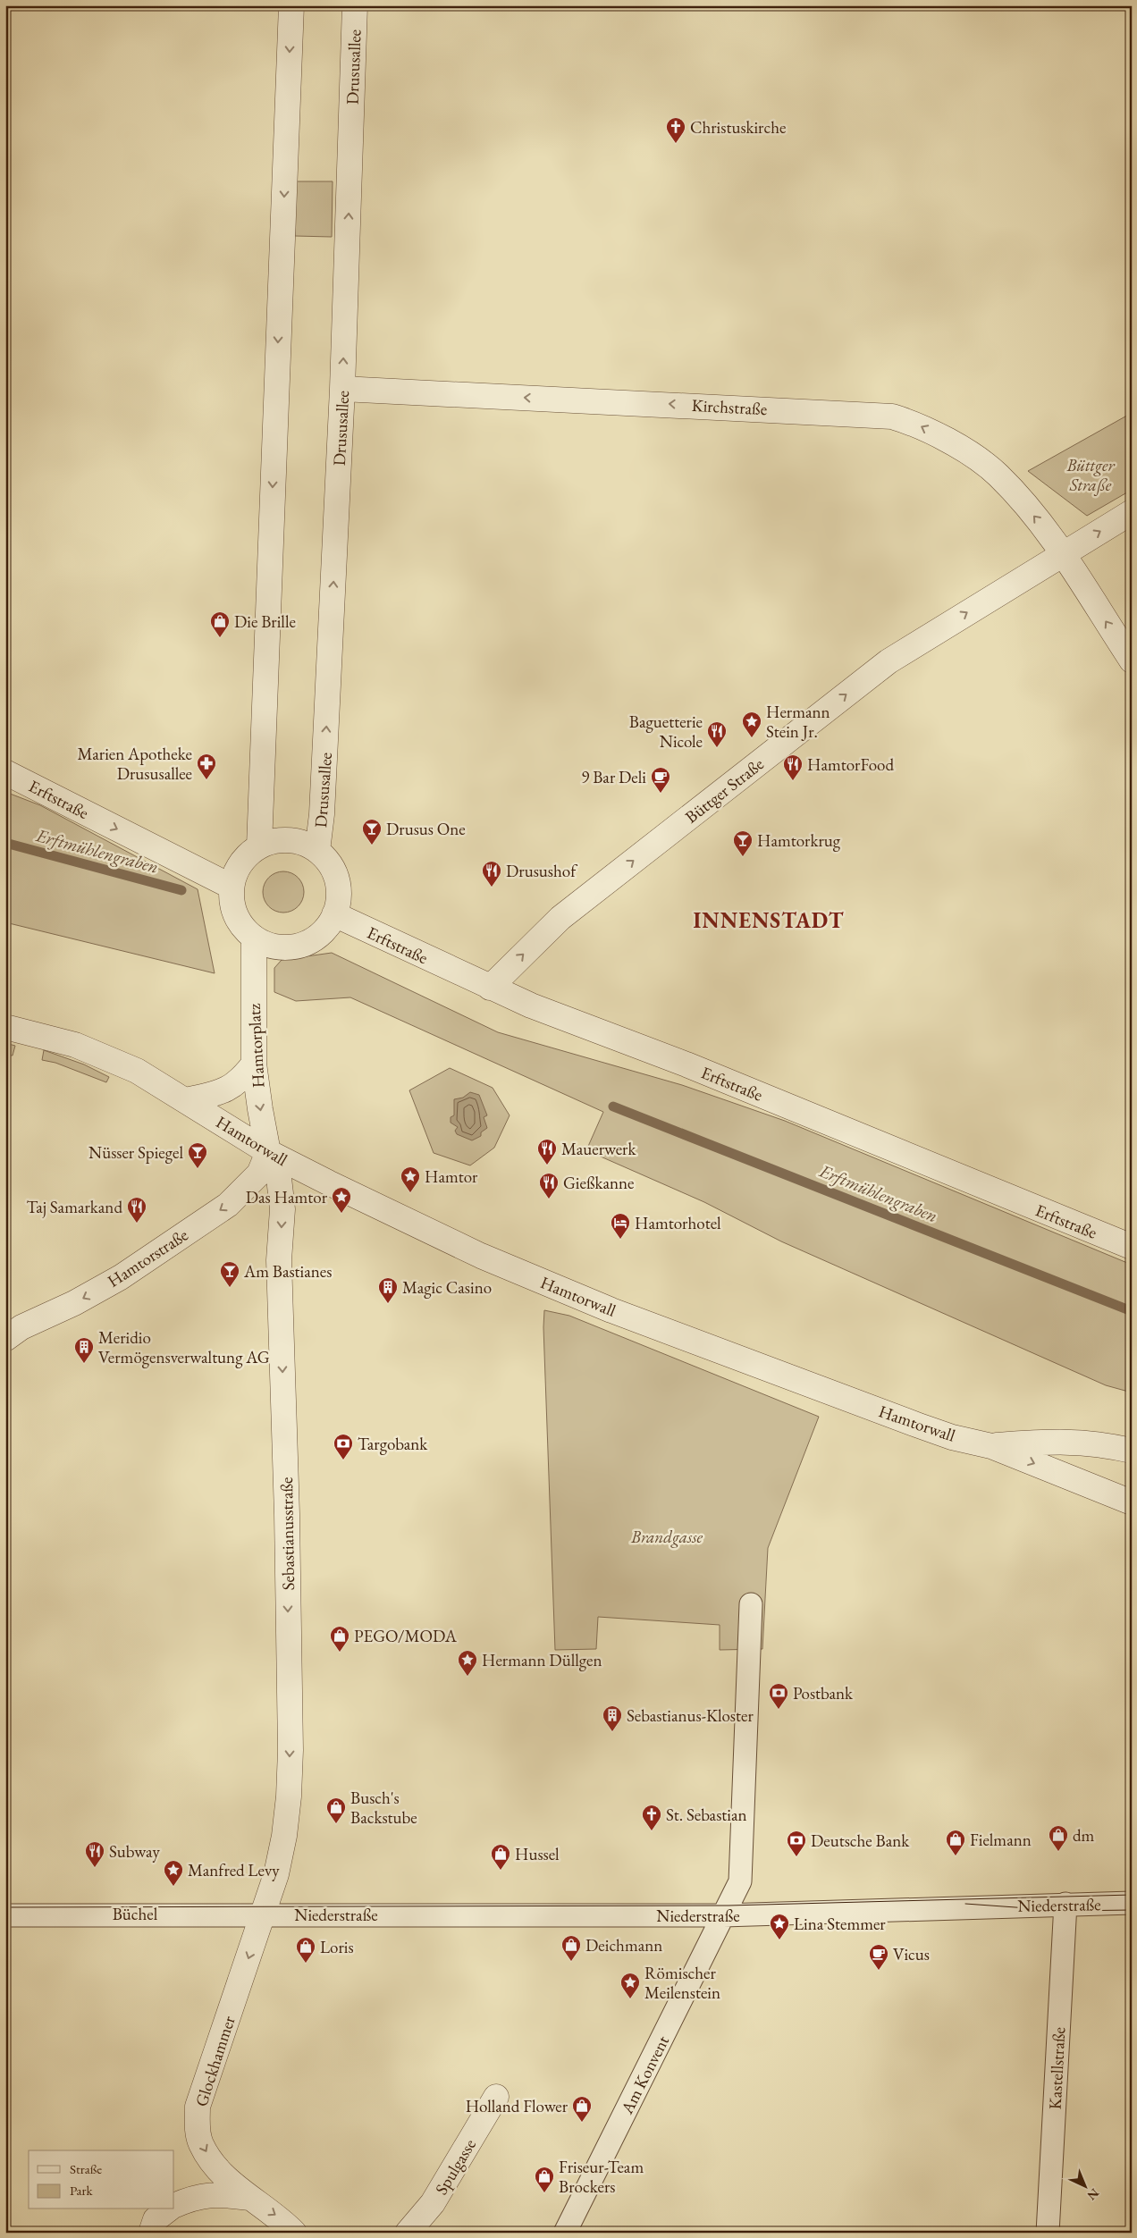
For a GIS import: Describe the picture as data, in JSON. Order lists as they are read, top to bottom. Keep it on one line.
{"streets":{"street":["Drususallee","Kirchstraße","Büttger Straße","Erftstraße","Hamtorplatz","Hamtorwall","Hamtorstraße","Sebastianusstraße","Niederstraße","Büchel","Glockhammer","Kastellstraße","Am Konvent","Spulgasse"]},"crossings":[["Drususallee","Kirchstraße"],["Drususallee","Erftstraße"],["Drususallee","Hamtorplatz"],["Kirchstraße","Büttger Straße"],["Büttger Straße","Erftstraße"],["Erftstraße","Hamtorplatz"],["Hamtorplatz","Hamtorwall"],["Hamtorplatz","Hamtorstraße"],["Hamtorplatz","Sebastianusstraße"],["Hamtorwall","Hamtorstraße"],["Hamtorwall","Sebastianusstraße"],["Hamtorstraße","Sebastianusstraße"],["Sebastianusstraße","Niederstraße"],["Sebastianusstraße","Büchel"],["Sebastianusstraße","Glockhammer"],["Niederstraße","Büchel"],["Niederstraße","Glockhammer"],["Niederstraße","Kastellstraße"],["Niederstraße","Am Konvent"],["Büchel","Glockhammer"]],"one_way":["Kirchstraße","Büttger Straße","Hamtorplatz","Hamtorstraße","Sebastianusstraße","Glockhammer"],"districts":["INNENSTADT"],"water":["Erftmühlengraben"],"parks":["Büttger Straße","Brandgasse"],"places":{"church":["Christuskirche","St. Sebastian"],"shop":["Die Brille","PEGO/MODA","Busch's Backstube","dm","Fielmann","Hussel","Deichmann","Loris","Holland Flower","Friseur-Team Brockers"],"place":["Hermann Stein Jr.","Hamtor","Das Hamtor","Hermann Düllgen","Manfred Levy","Lina Stemmer","Römischer Meilenstein"],"restaurant":["Baguetterie Nicole","HamtorFood","Drusushof","Mauerwerk","Gießkanne","Taj Samarkand","Subway"],"pharmacy":["Marien Apotheke Drususallee"],"cafe":["9 Bar Deli","Vicus"],"bar":["Drusus One","Hamtorkrug","Nüsser Spiegel","Am Bastianes"],"hotel":["Hamtorhotel"],"building":["Magic Casino","Meridio Vermögensverwaltung AG","Sebastianus-Kloster"],"bank":["Targobank","Postbank","Deutsche Bank"]},"legend":["Straße","Park"],"north":"bottom right"}
